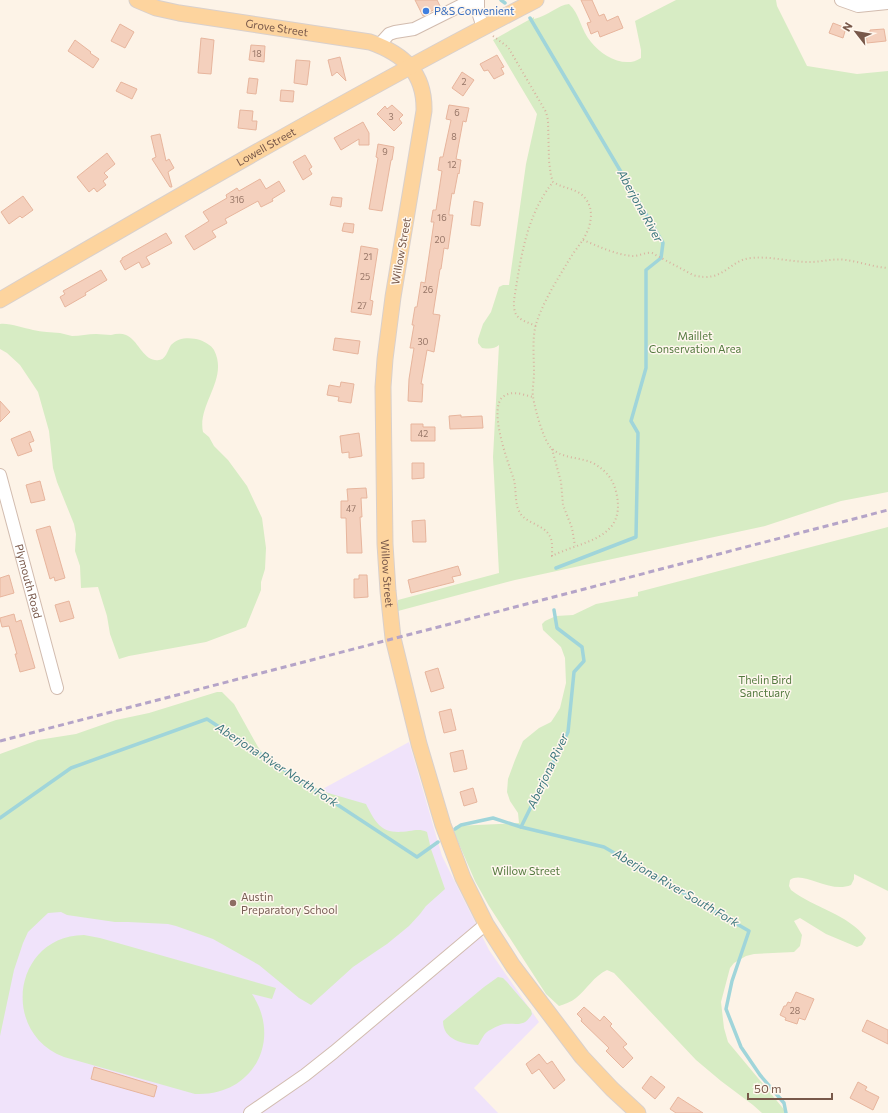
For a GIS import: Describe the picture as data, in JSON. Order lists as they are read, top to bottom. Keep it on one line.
{"streets":{"main road":["Grove Street","Lowell Street","Willow Street"],"street":["Plymouth Road"]},"crossings":[["Grove Street","Lowell Street"],["Grove Street","Willow Street"],["Lowell Street","Willow Street"]],"water":["Aberjona River","Aberjona River North Fork","Aberjona River South Fork"],"parks":["Maillet Conservation Area","Thelin Bird Sanctuary","Willow Street"],"places":["P&S Convenient","Austin Preparatory School"],"house_numbers":["18","2","6","3","8","9","12","316","16","20","21","25","26","27","30","42","47","28"],"scale_bar":"50 m","north":"top left"}
